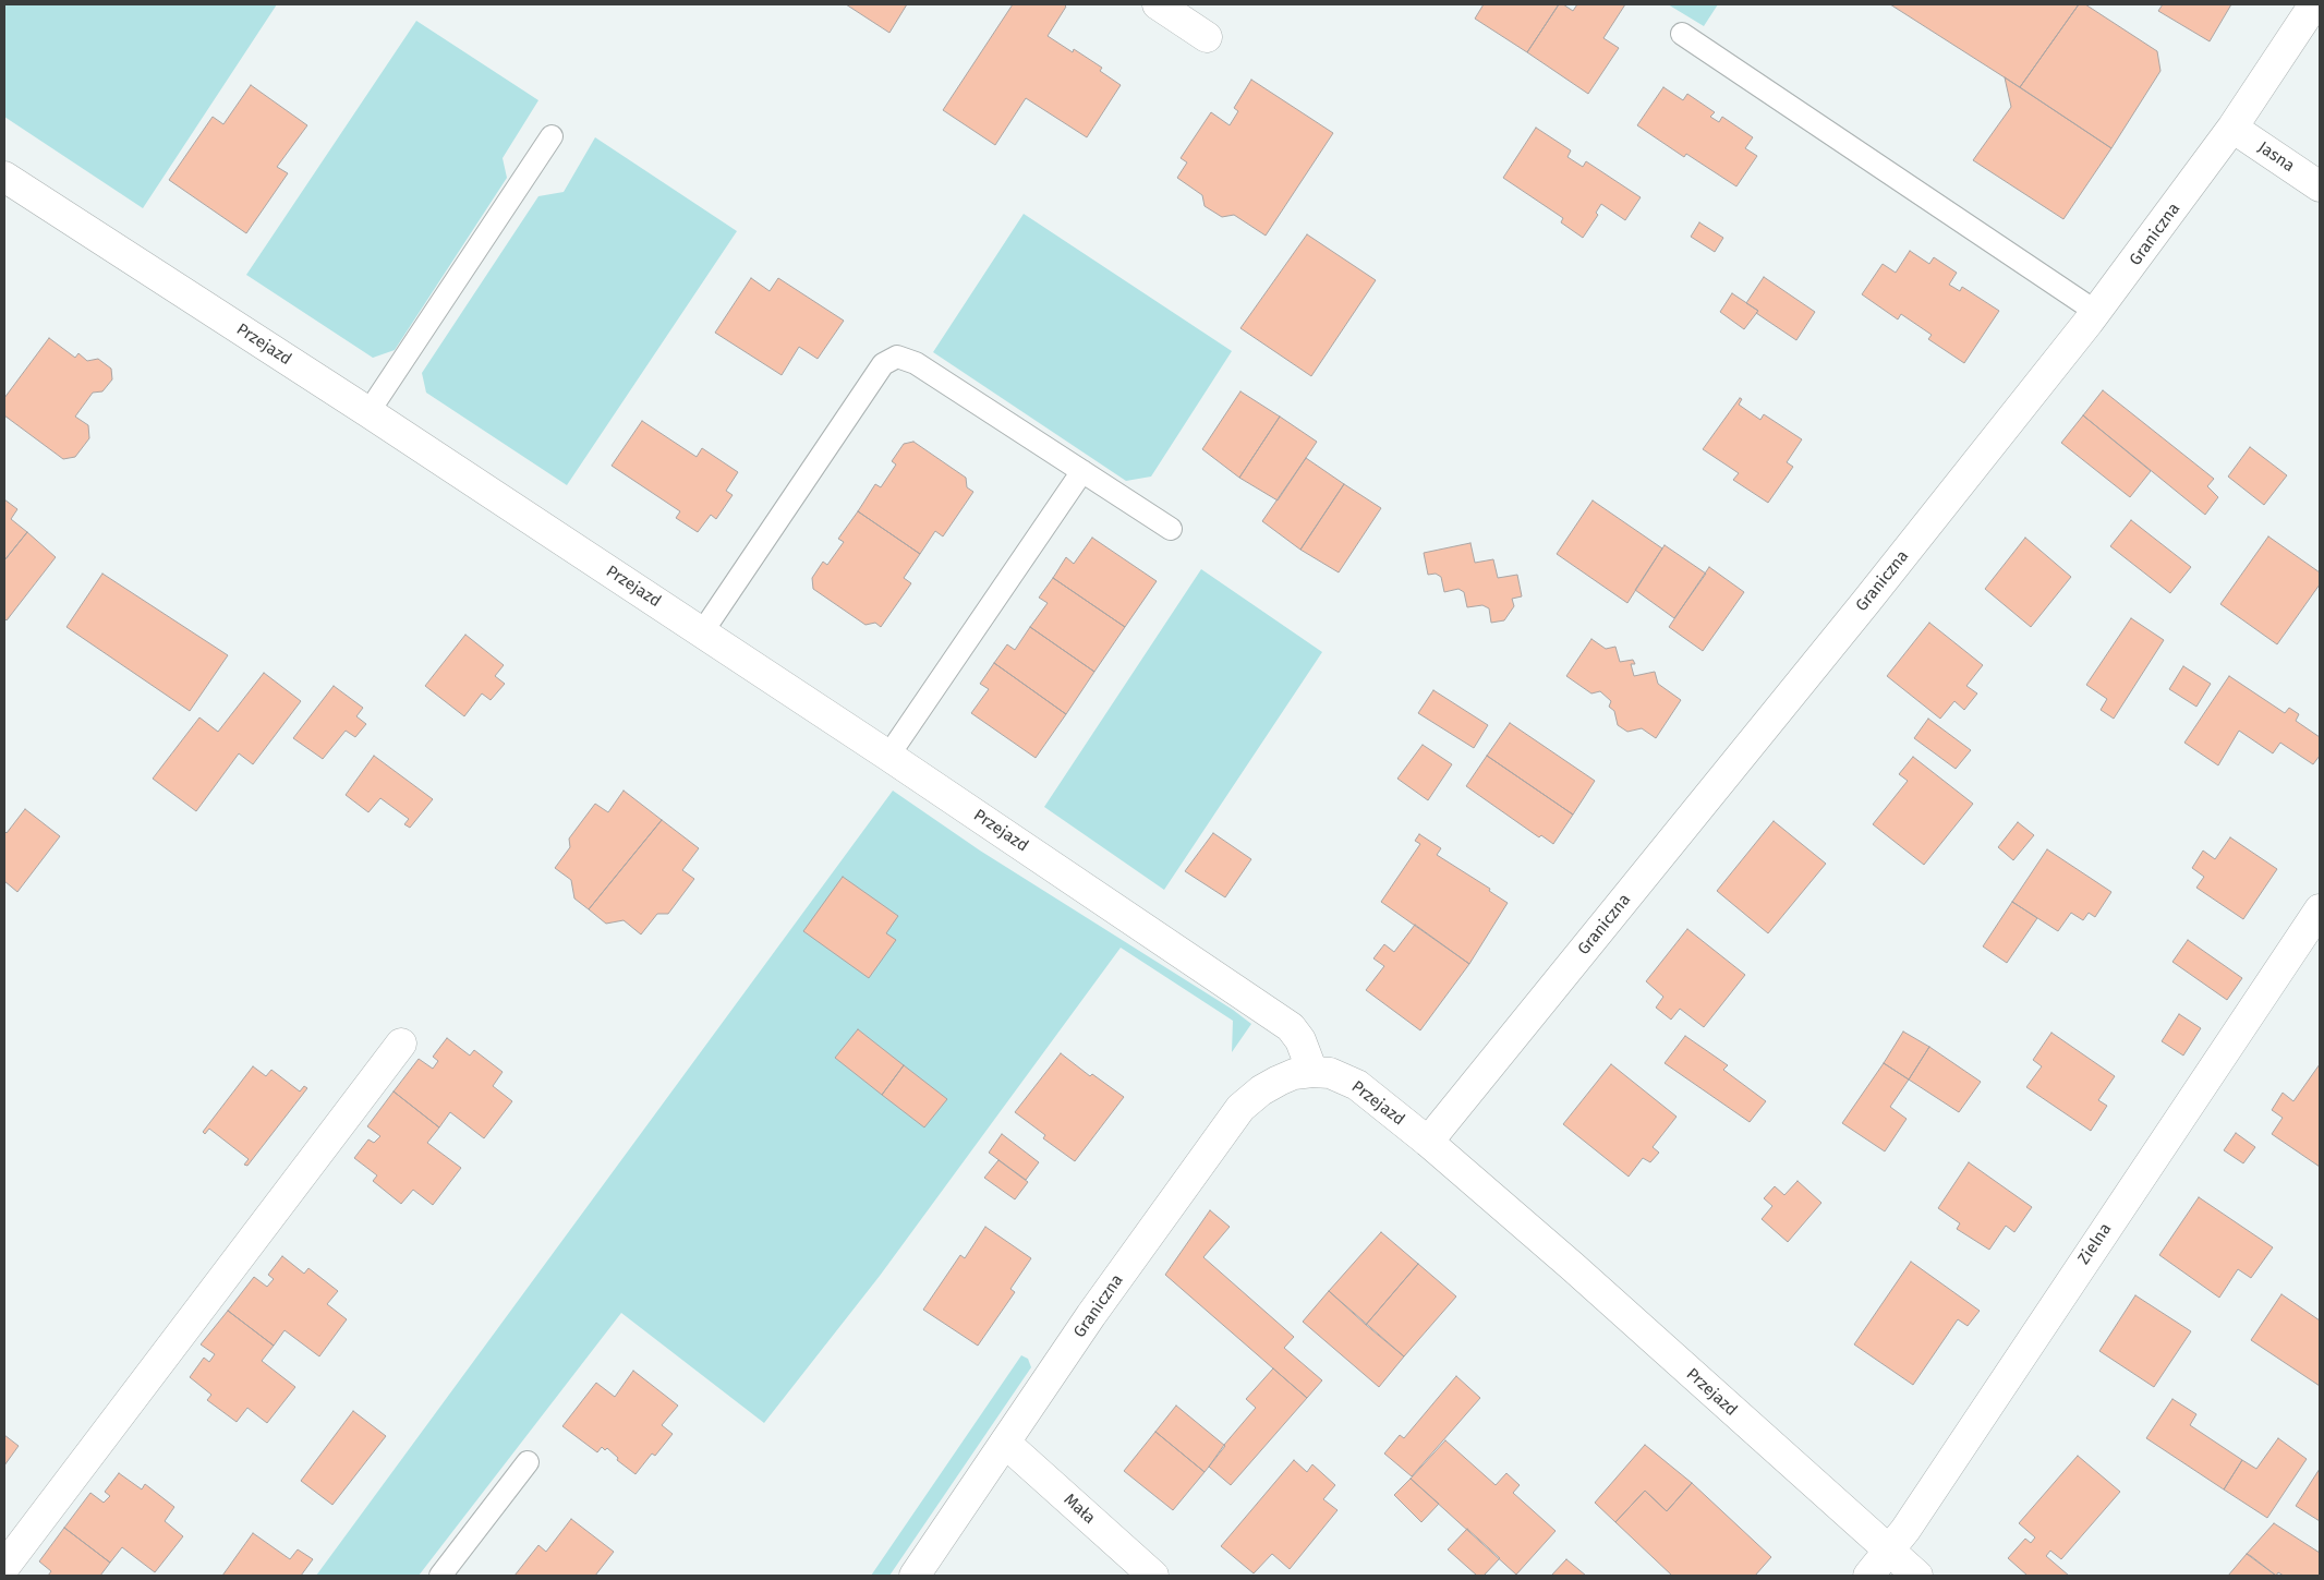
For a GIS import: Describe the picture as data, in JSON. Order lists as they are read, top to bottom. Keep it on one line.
{"streets":{"street":["Jasna","Graniczna","Przejazd","Zielna","Mała"]},"crossings":[["Jasna","Graniczna"],["Graniczna","Przejazd"],["Graniczna","Mała"],["Przejazd","Zielna"]]}
